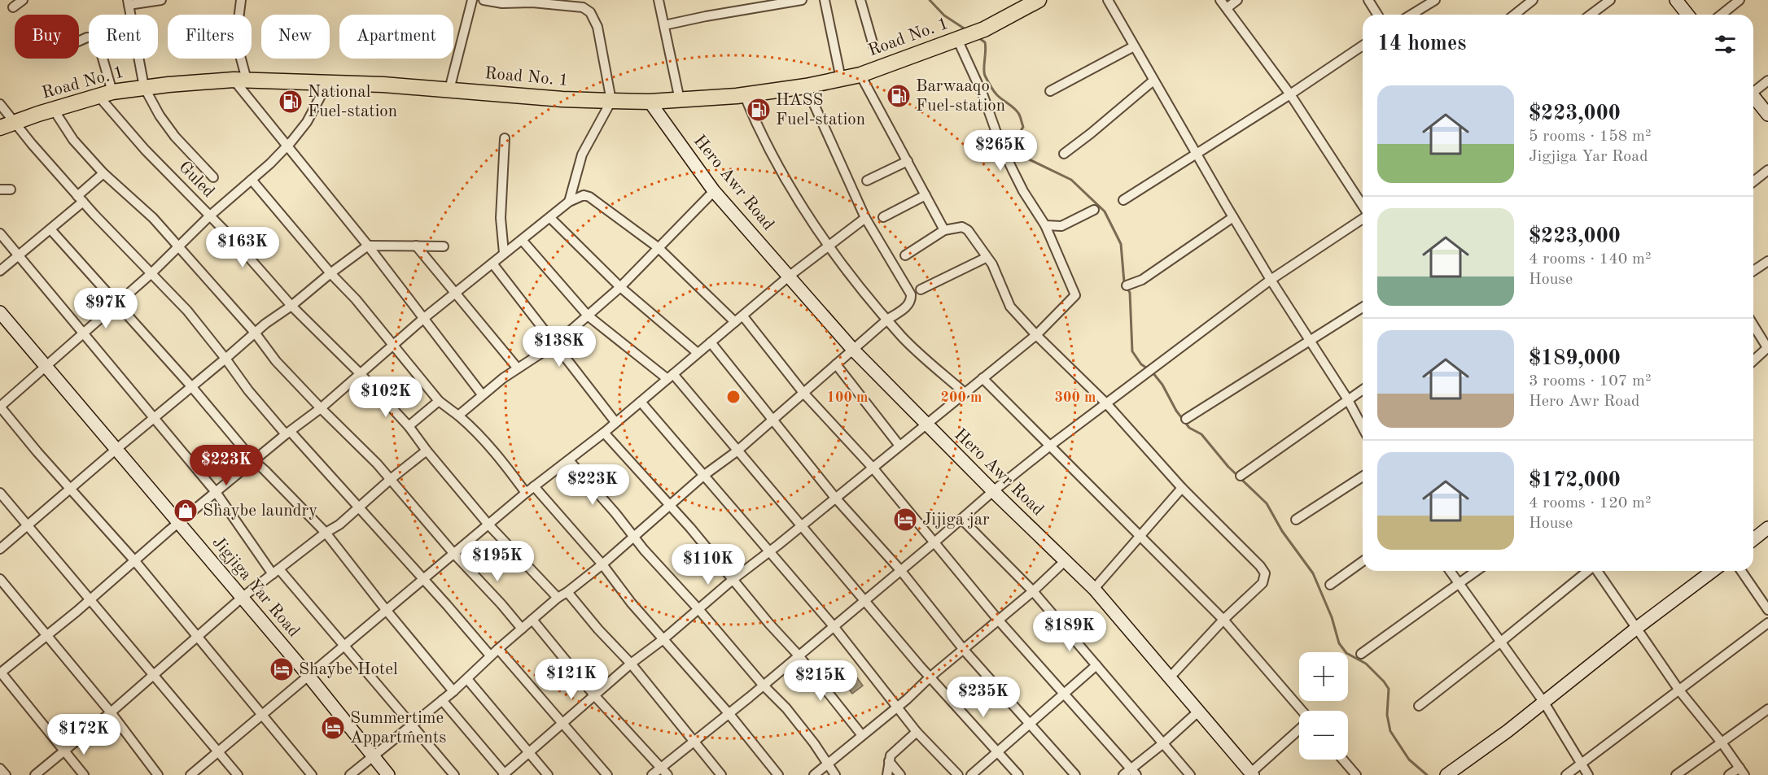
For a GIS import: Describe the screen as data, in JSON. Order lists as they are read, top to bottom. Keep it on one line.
{"streets":{"highway":["Road No. 1"],"main road":["Hero Awr Road","Jigjiga Yar Road"],"street":["Guled"]},"crossings":[["Road No. 1","Guled"],["Road No. 1","Hero Awr Road"]],"places":{"fuel station":["Barwaaqo Fuel-station","National Fuel-station","HASS Fuel-station"],"shop":["Shaybe laundry"],"hotel":["Jijiga jar","Shaybe Hotel","Summertime Appartments"]},"page":{"chip":["Buy","Rent","Filters","New","Apartment"],"heading":"14 homes","list":[{"name":"$223,000","note":"5 rooms · 158 m² · Jigjiga Yar Road"},{"name":"$223,000","note":"4 rooms · 140 m² · House"},{"name":"$189,000","note":"3 rooms · 107 m² · Hero Awr Road"},{"name":"$172,000","note":"4 rooms · 120 m² · House"}],"price":["$265K","$163K","$97K","$138K","$102K","$223K","$223K","$195K","$110K","$189K","$121K","$215K","$235K","$172K"],"map_buttons":["+","−"]},"rings":["100 m","200 m","300 m"]}
